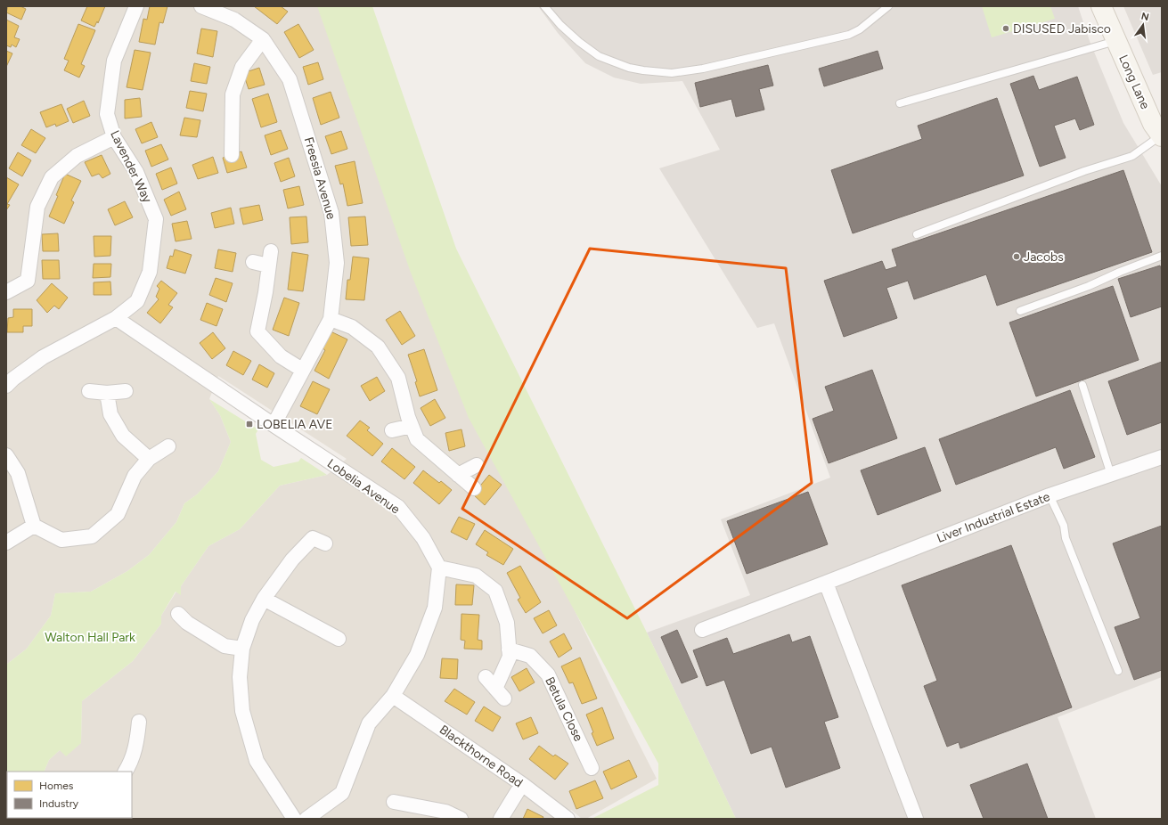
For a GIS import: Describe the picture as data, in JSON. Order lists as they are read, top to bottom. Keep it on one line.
{"streets":{"main road":["Long Lane"],"street":["Lavender Way","Freesia Avenue","Lobelia Avenue","Liver Industrial Estate","Betula Close","Blackthorne Road"]},"crossings":[["Lavender Way","Lobelia Avenue"],["Freesia Avenue","Lobelia Avenue"]],"parks":["Walton Hall Park"],"places":{"other":["DISUSED Jabisco","Jacobs"],"transit":["LOBELIA AVE"]},"legend":["Homes","Industry"],"north":"top"}
